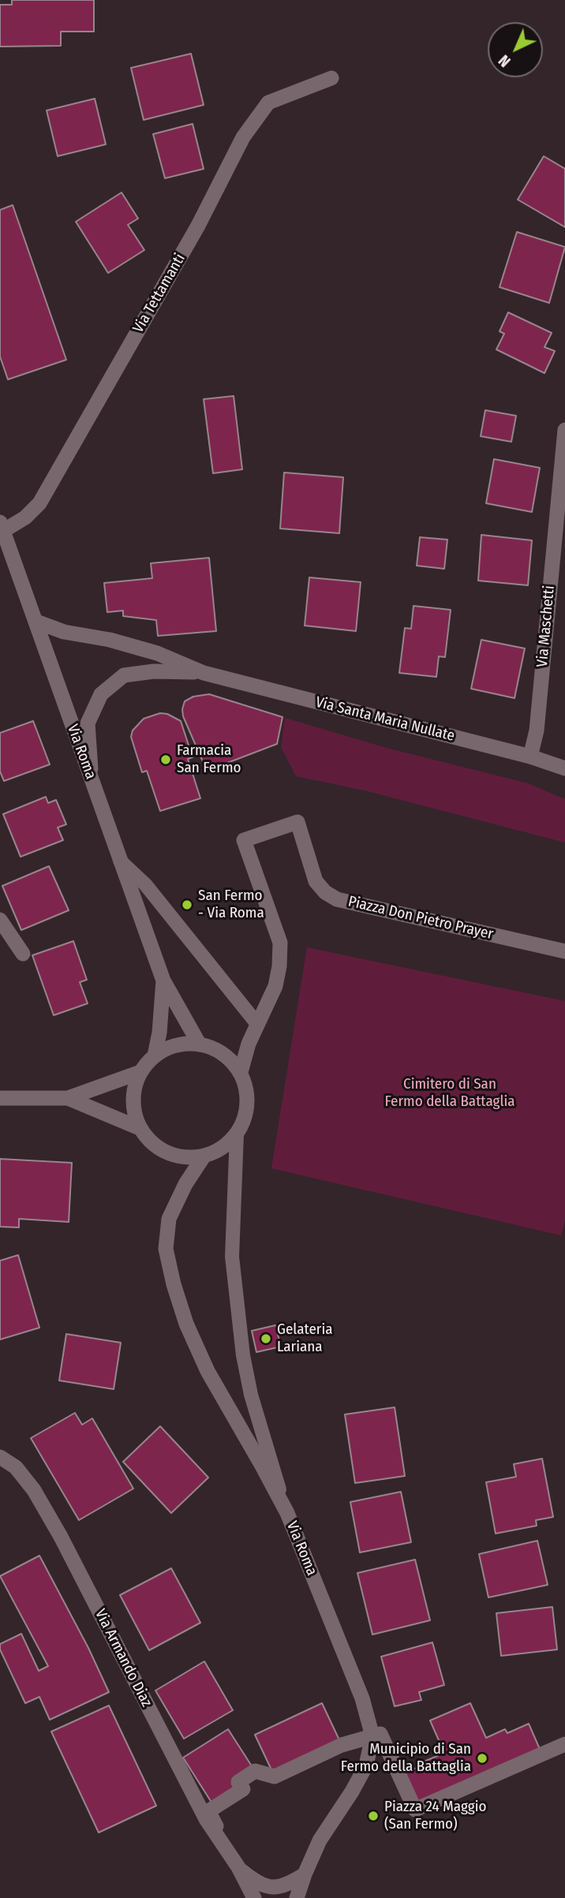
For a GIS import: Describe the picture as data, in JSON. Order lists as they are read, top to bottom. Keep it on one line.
{"streets":{"street":["Via Tettamanti","Via Maschetti","Via Santa Maria Nullate","Via Roma","Piazza Don Pietro Prayer","Via Armando Diaz"]},"crossings":[["Via Tettamanti","Via Roma"],["Via Maschetti","Via Santa Maria Nullate"],["Via Santa Maria Nullate","Via Roma"],["Via Roma","Piazza Don Pietro Prayer"]],"parks":["Cimitero di San Fermo della Battaglia"],"places":["Farmacia San Fermo","San Fermo - Via Roma","Gelateria Lariana","Municipio di San Fermo della Battaglia","Piazza 24 Maggio (San Fermo)"],"north":"bottom left"}
